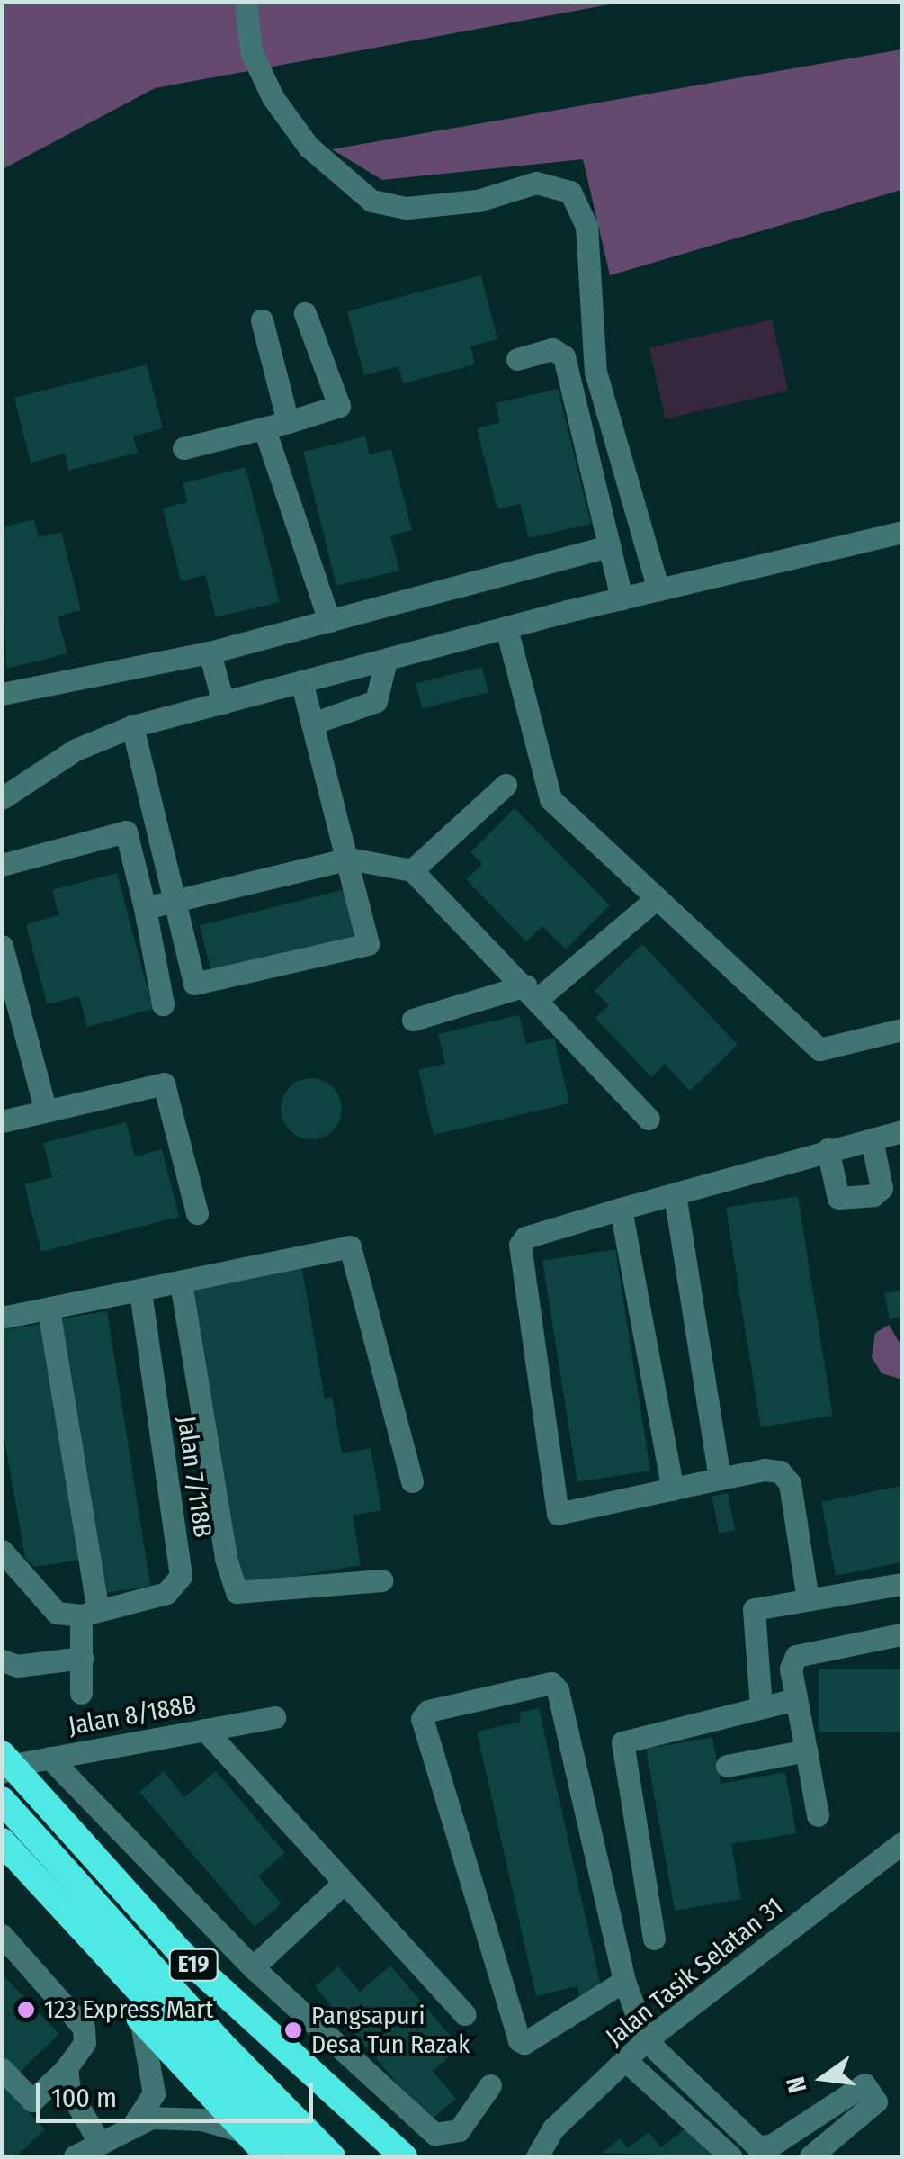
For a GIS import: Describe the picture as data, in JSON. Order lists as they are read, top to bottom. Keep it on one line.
{"streets":{"highway":["E19"],"street":["Jalan 7/118B","Jalan 8/188B","Jalan Tasik Selatan 31"]},"places":["123 Express Mart","Pangsapuri Desa Tun Razak"],"scale_bar":"100 m","north":"left"}
